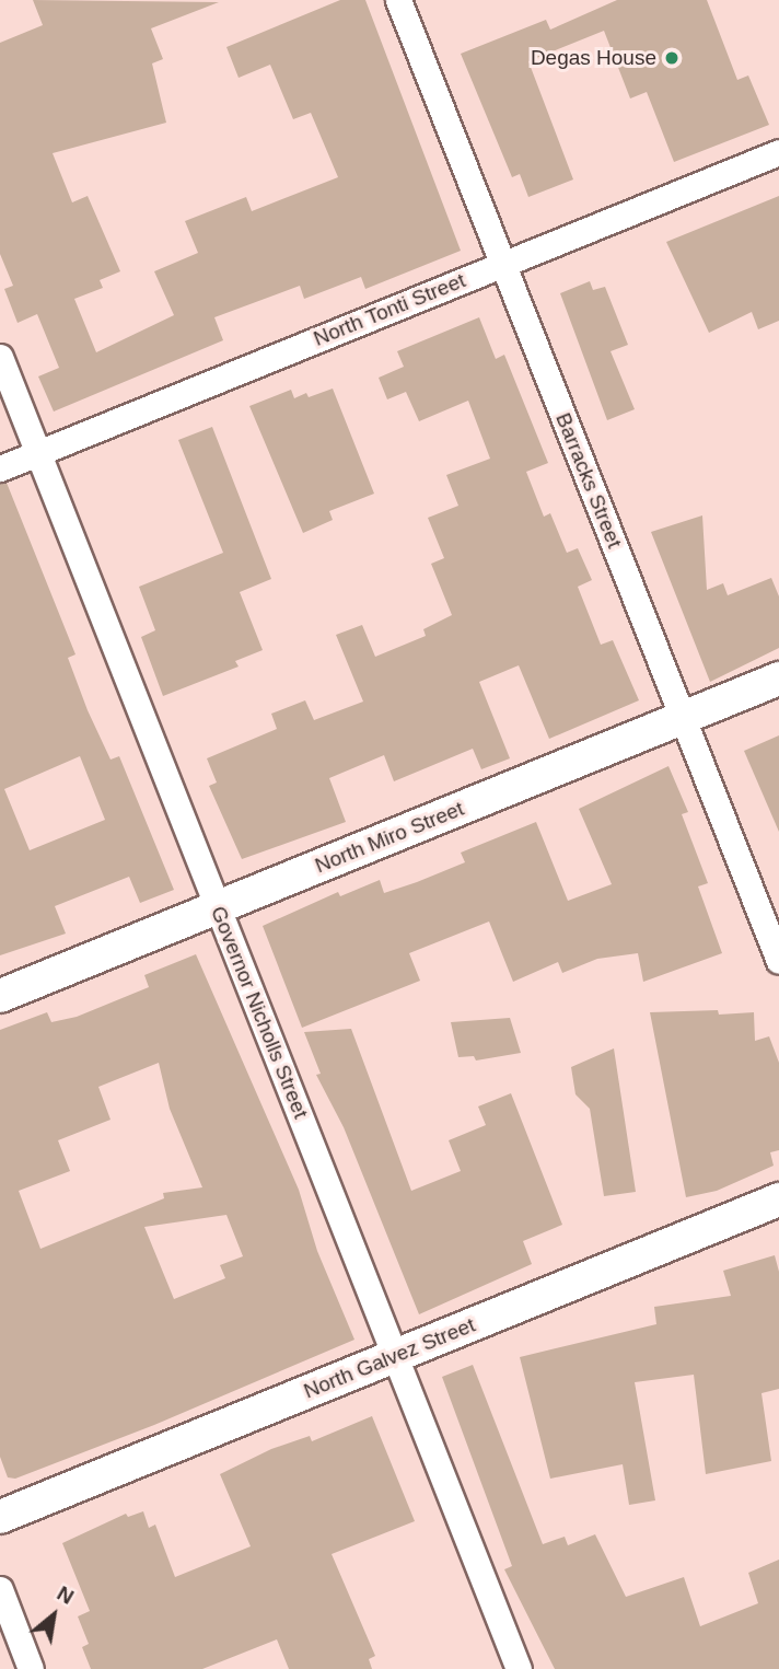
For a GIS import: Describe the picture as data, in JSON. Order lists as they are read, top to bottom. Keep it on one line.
{"streets":{"street":["North Tonti Street","Barracks Street","North Miro Street","Governor Nicholls Street","North Galvez Street"]},"crossings":[["North Tonti Street","Barracks Street"],["North Tonti Street","Governor Nicholls Street"],["Barracks Street","North Miro Street"],["North Miro Street","Governor Nicholls Street"],["Governor Nicholls Street","North Galvez Street"]],"places":["Degas House"],"north":"top right"}
